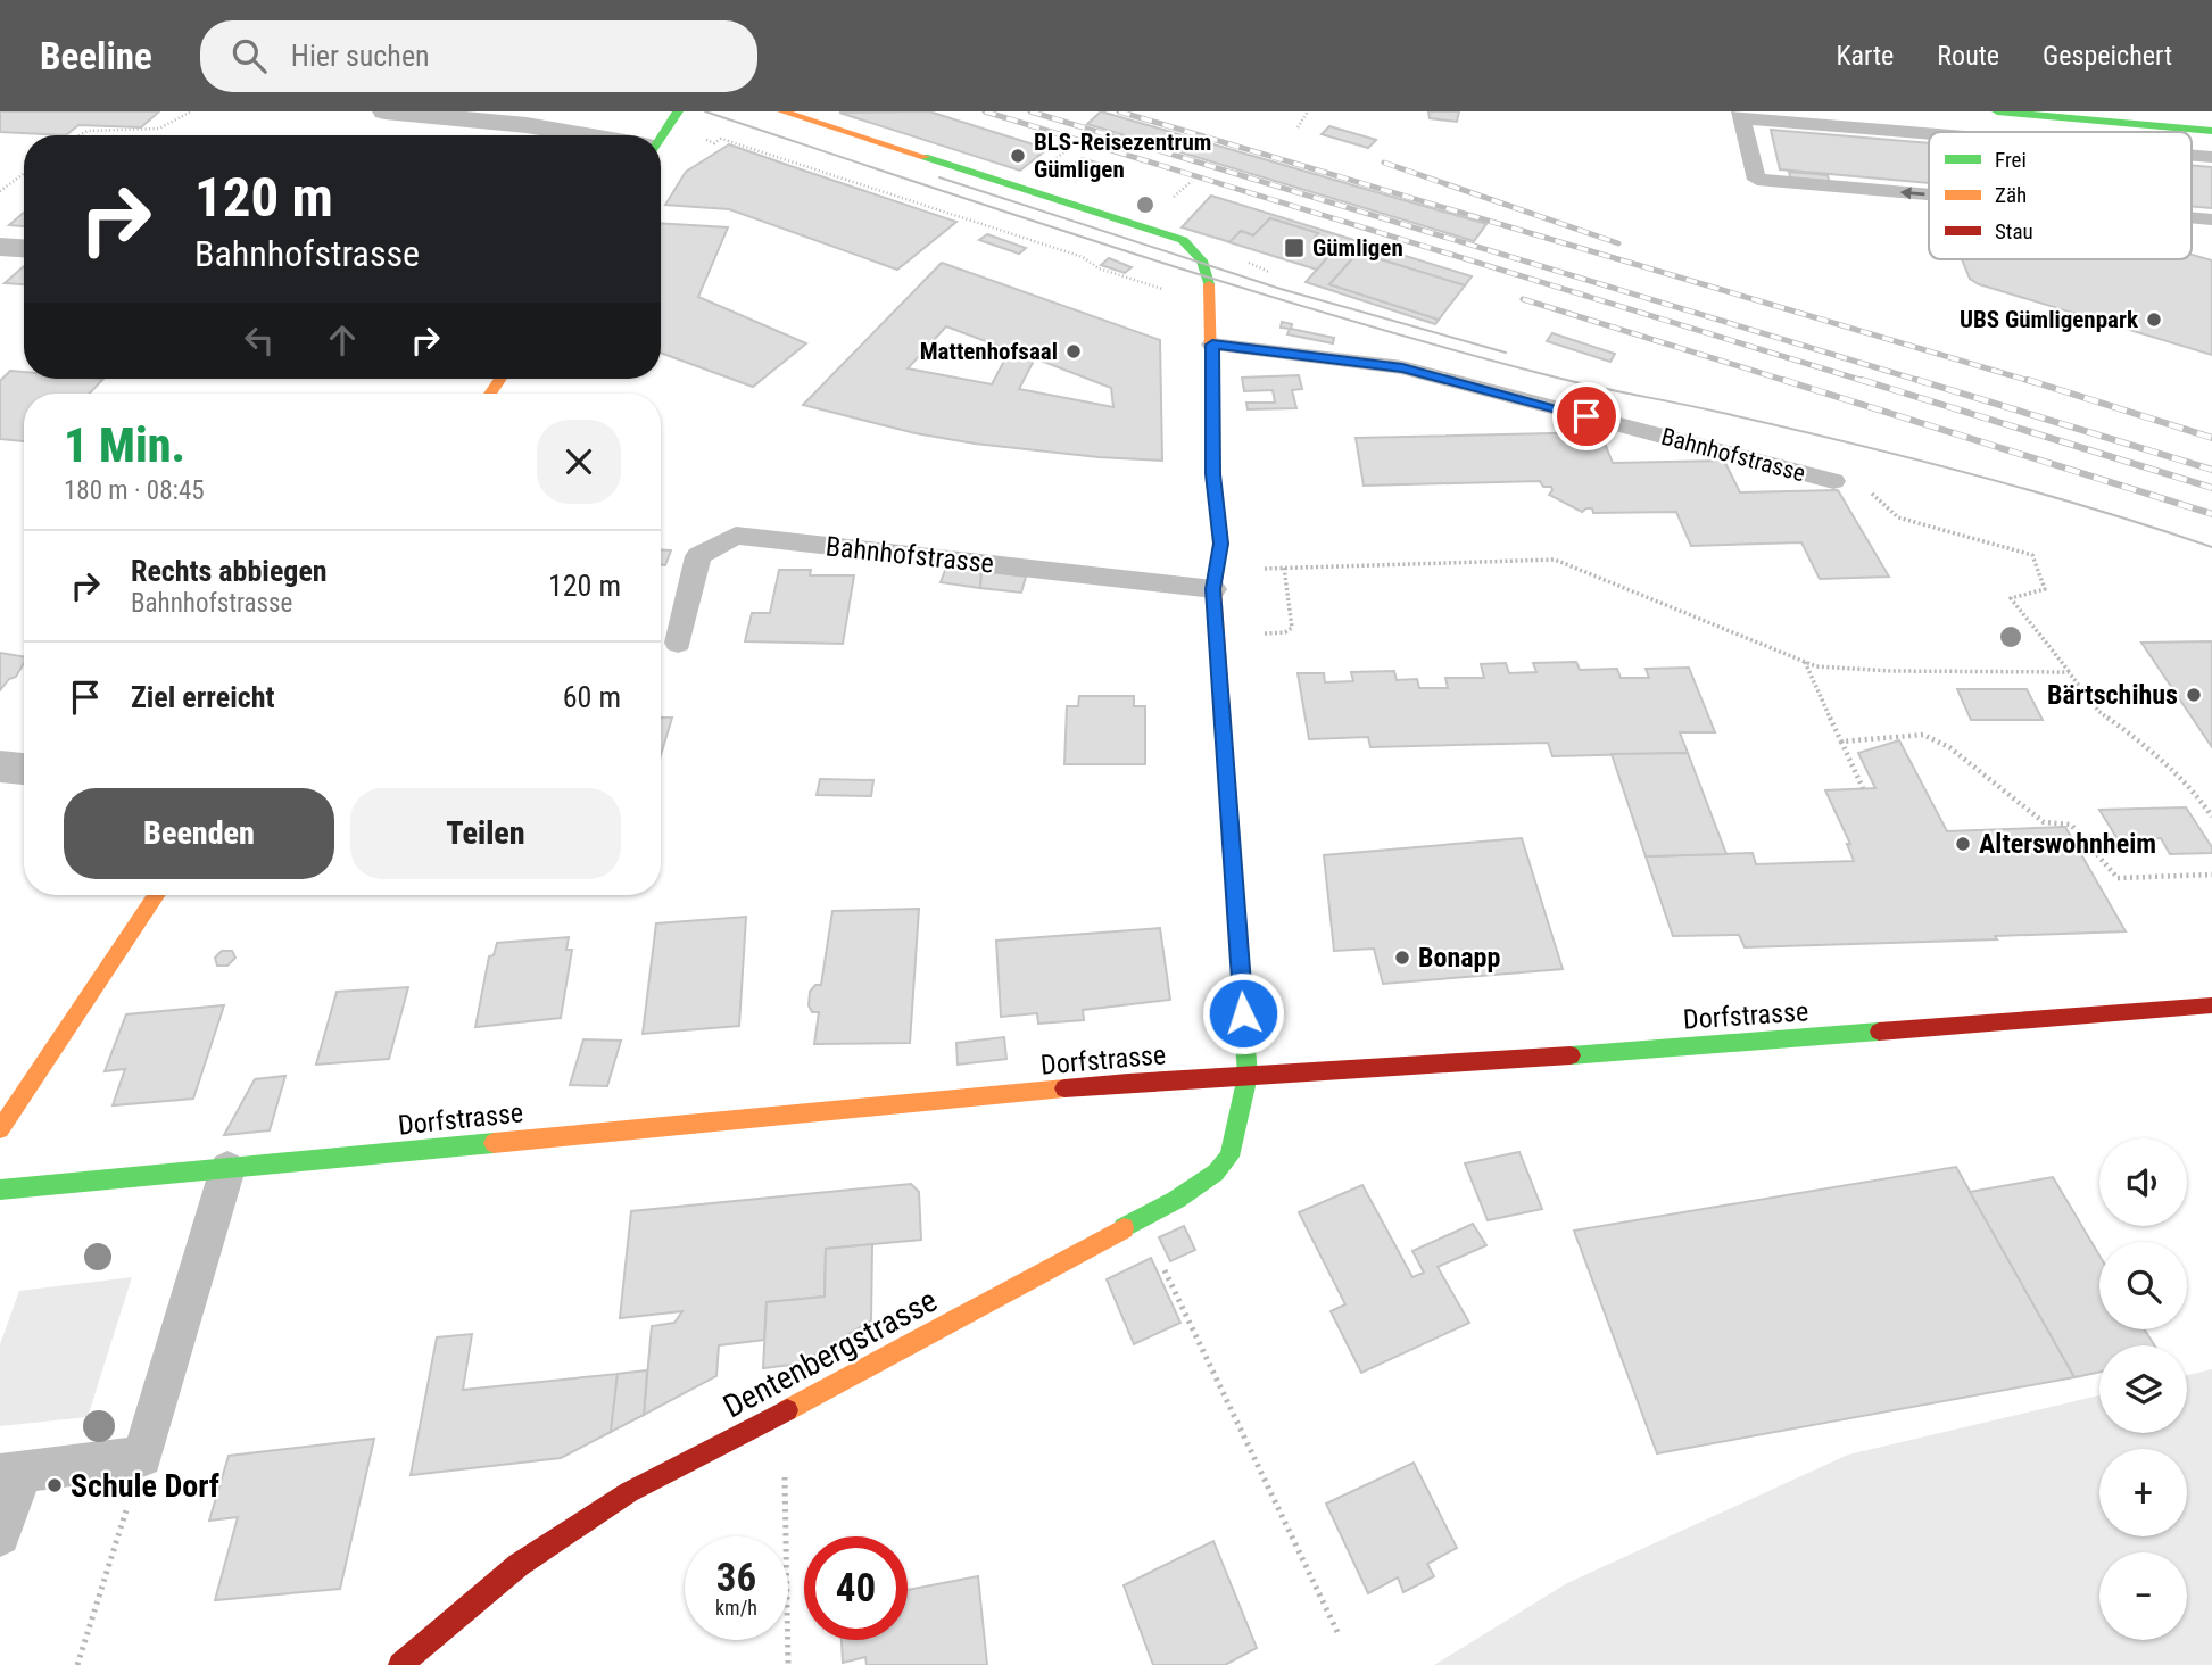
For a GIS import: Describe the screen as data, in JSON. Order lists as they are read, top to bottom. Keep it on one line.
{"streets":{"street":["Dorfstrasse","Dentenbergstrasse"],"lane":["Bahnhofstrasse"]},"crossings":[["Dorfstrasse","Dentenbergstrasse"]],"places":{"other":["BLS-Reisezentrum Gümligen","UBS Gümligenpark","Mattenhofsaal","Bärtschihus","Alterswohnheim","Bonapp","Schule Dorf"],"transit":["Gümligen"]},"legend":["Frei","Zäh","Stau"],"page":{"header":"Beeline","search":"Hier suchen","nav":["Karte","Route","Gespeichert"],"turn":["120 m","Bahnhofstrasse"],"heading":["1 Min.","180 m · 08:45"],"list":[{"name":"Rechts abbiegen","note":"Bahnhofstrasse","value":"120 m"},{"name":"Ziel erreicht","value":"60 m"}],"buttons":["Beenden","Teilen"],"map_buttons":["+","−"],"speed":"36 km/h","limit":"40"}}
